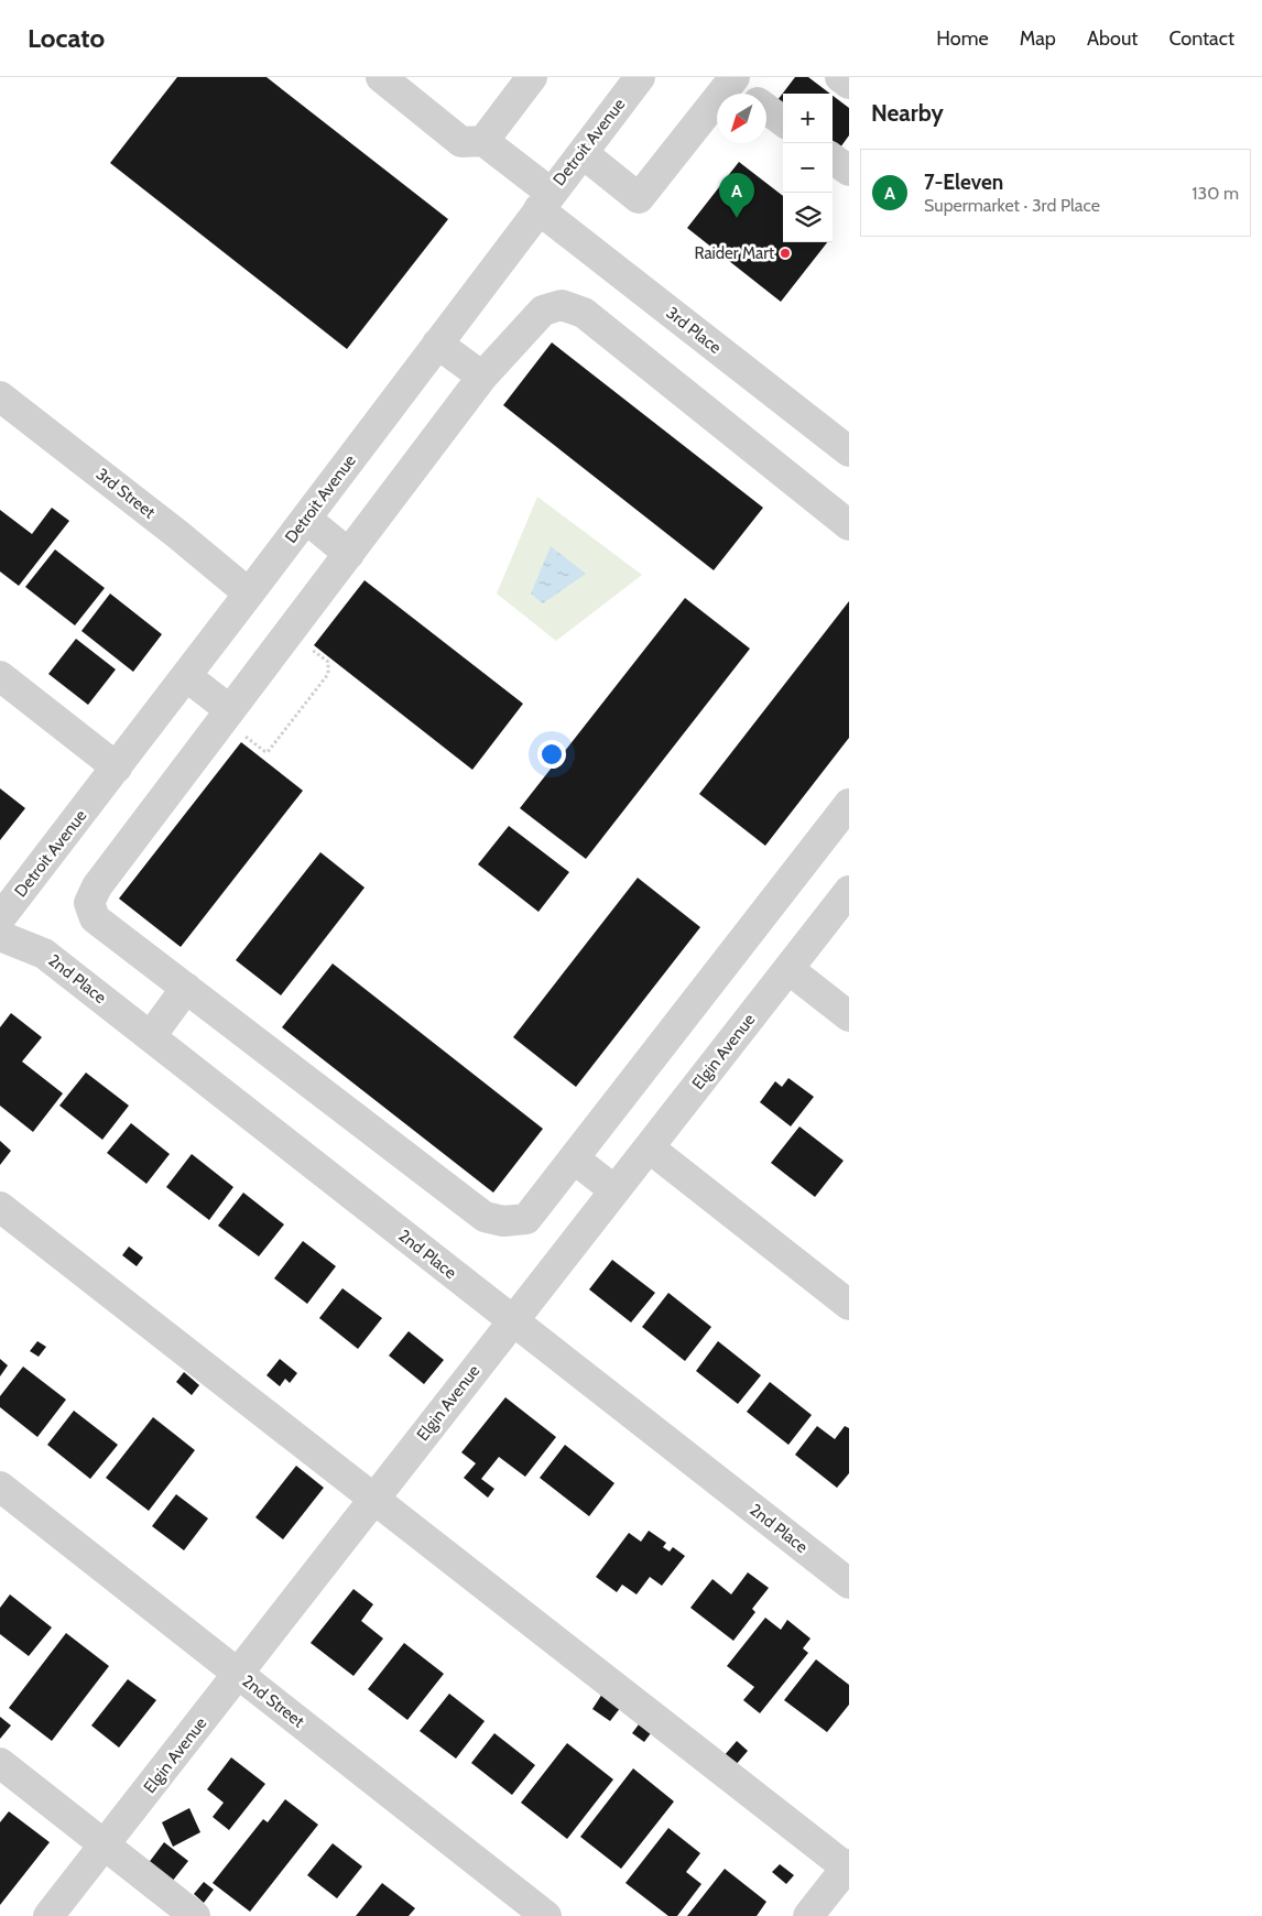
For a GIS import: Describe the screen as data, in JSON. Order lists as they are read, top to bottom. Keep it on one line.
{"streets":{"street":["Detroit Avenue","3rd Place","3rd Street","2nd Place","Elgin Avenue","2nd Street"]},"crossings":[["Detroit Avenue","3rd Place"],["Detroit Avenue","3rd Street"],["2nd Place","Elgin Avenue"],["Elgin Avenue","2nd Street"]],"places":["Raider Mart"],"north":"bottom left","page":{"header":"Locato","nav":["Home","Map","About","Contact"],"heading":"Nearby","map_buttons":["+","−"],"list":[{"mark":"A","name":"7-Eleven","note":"Supermarket · 3rd Place","value":"130 m"}],"pins":"A"}}
